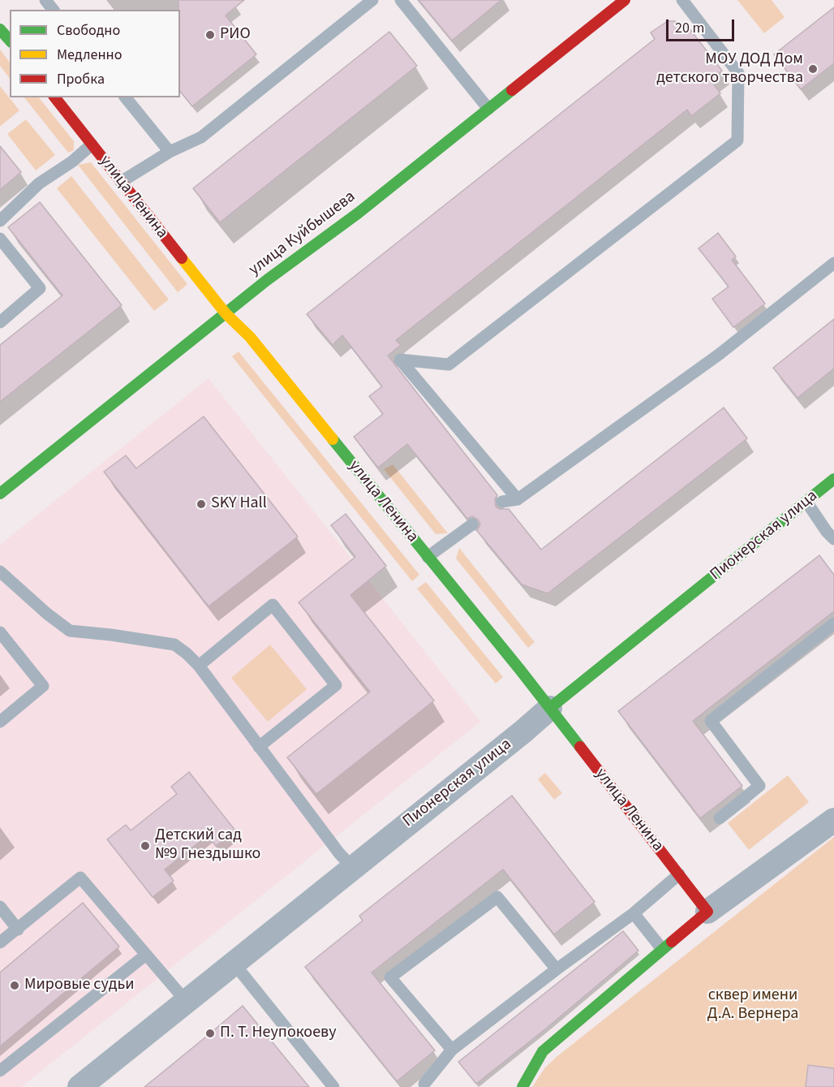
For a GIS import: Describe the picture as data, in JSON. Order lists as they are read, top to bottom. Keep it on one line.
{"streets":{"street":["улица Ленина","улица Куйбышева","Пионерская улица"]},"crossings":[["улица Ленина","улица Куйбышева"],["улица Ленина","Пионерская улица"]],"parks":["сквер имени Д.А. Вернера"],"places":["РИО","МОУ ДОД Дом детского творчества","SKY Hall","Детский сад №9 Гнездышко","Мировые судьи","П. Т. Неупокоеву"],"legend":["Свободно","Медленно","Пробка"],"scale_bar":"20 m"}
